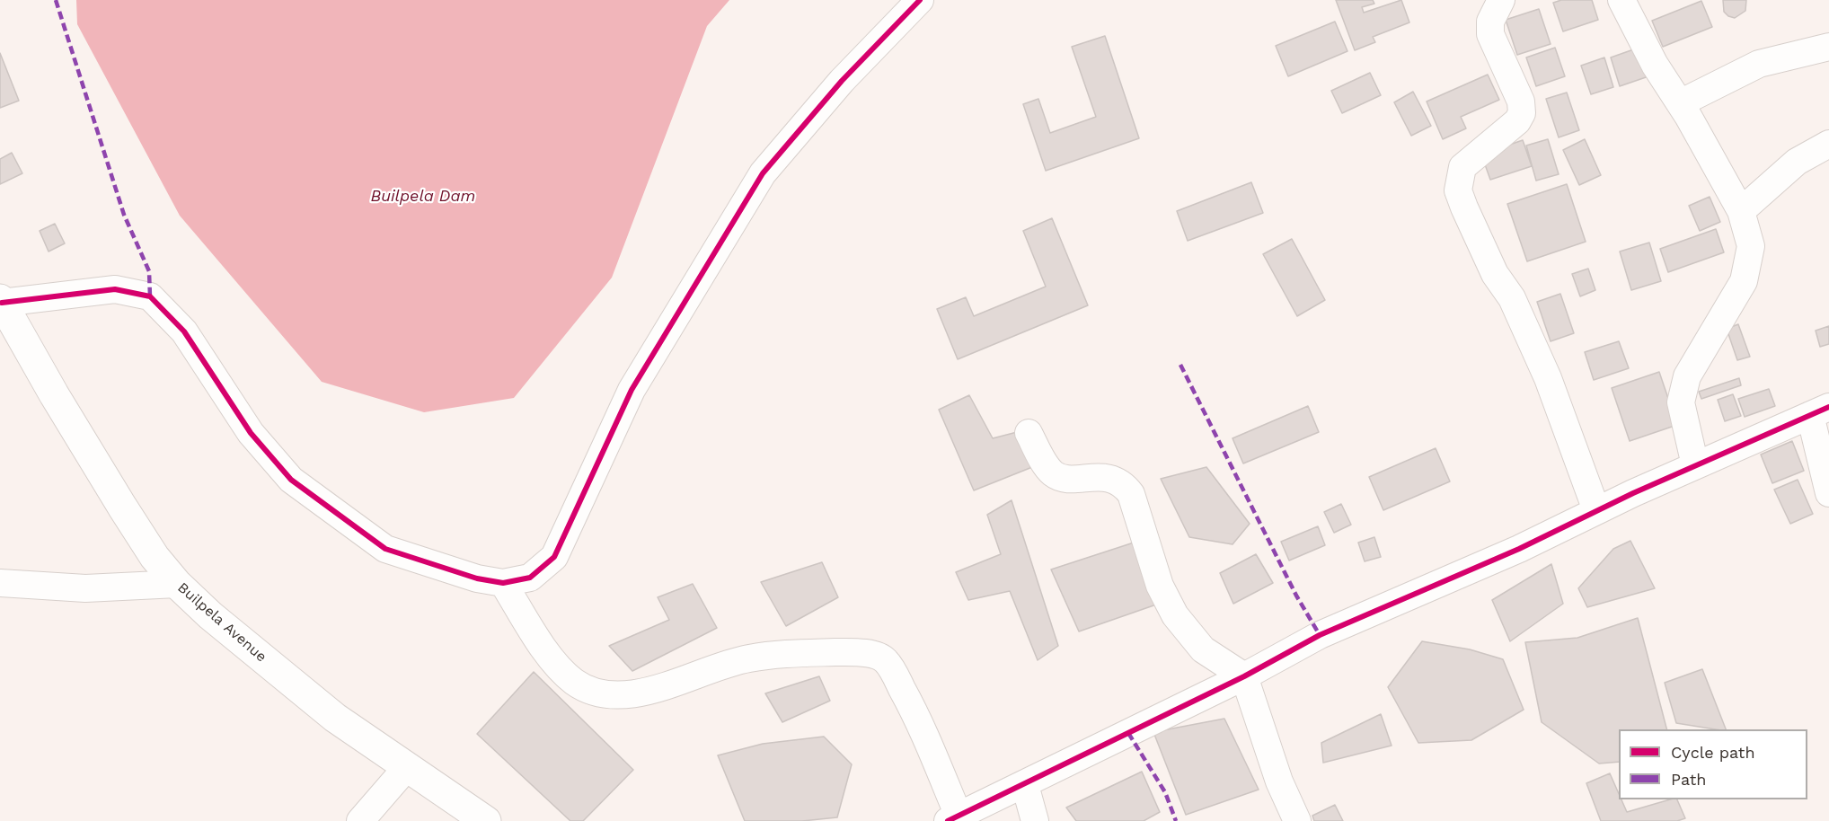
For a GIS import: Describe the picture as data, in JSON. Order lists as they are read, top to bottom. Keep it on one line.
{"streets":{"street":["Builpela Avenue"]},"water":["Builpela Dam"],"legend":["Cycle path","Path"]}
